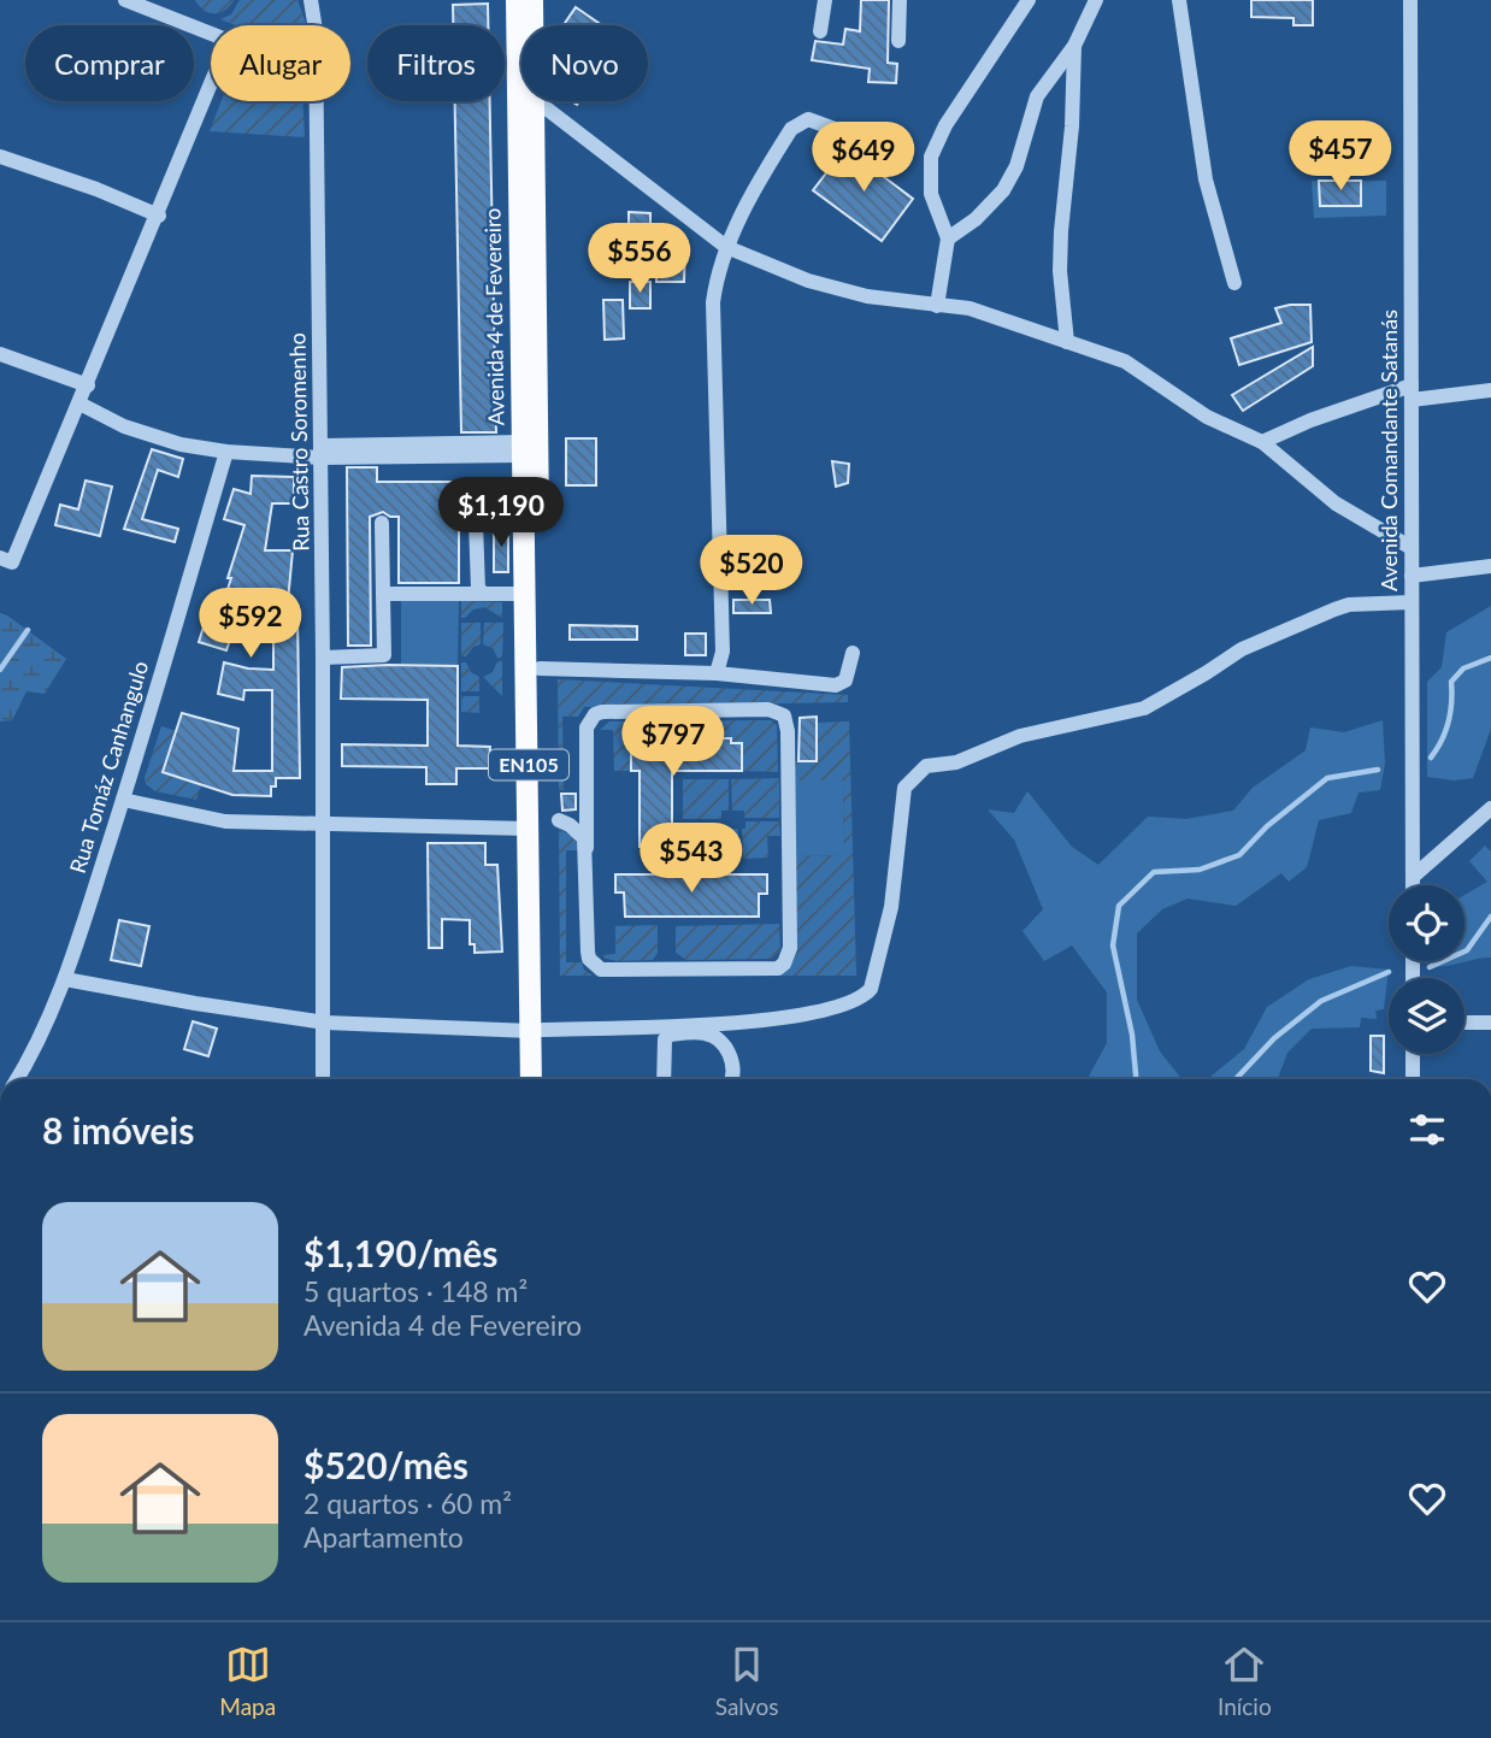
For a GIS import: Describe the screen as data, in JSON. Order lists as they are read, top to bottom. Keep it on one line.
{"streets":{"main road":["Avenida 4 de Fevereiro","EN105"],"street":["Rua Castro Soromenho","Avenida Comandante Satanás","Rua Tomáz Canhangulo"]},"page":{"chip":["Comprar","Alugar","Filtros","Novo"],"price":["$457","$649","$556","$1,190","$520","$592","$797","$543"],"heading":"8 imóveis","list":[{"name":"$1,190/mês","note":"5 quartos · 148 m² · Avenida 4 de Fevereiro"},{"name":"$520/mês","note":"2 quartos · 60 m² · Apartamento"}],"tabs":["Mapa","Salvos","Início"]}}
